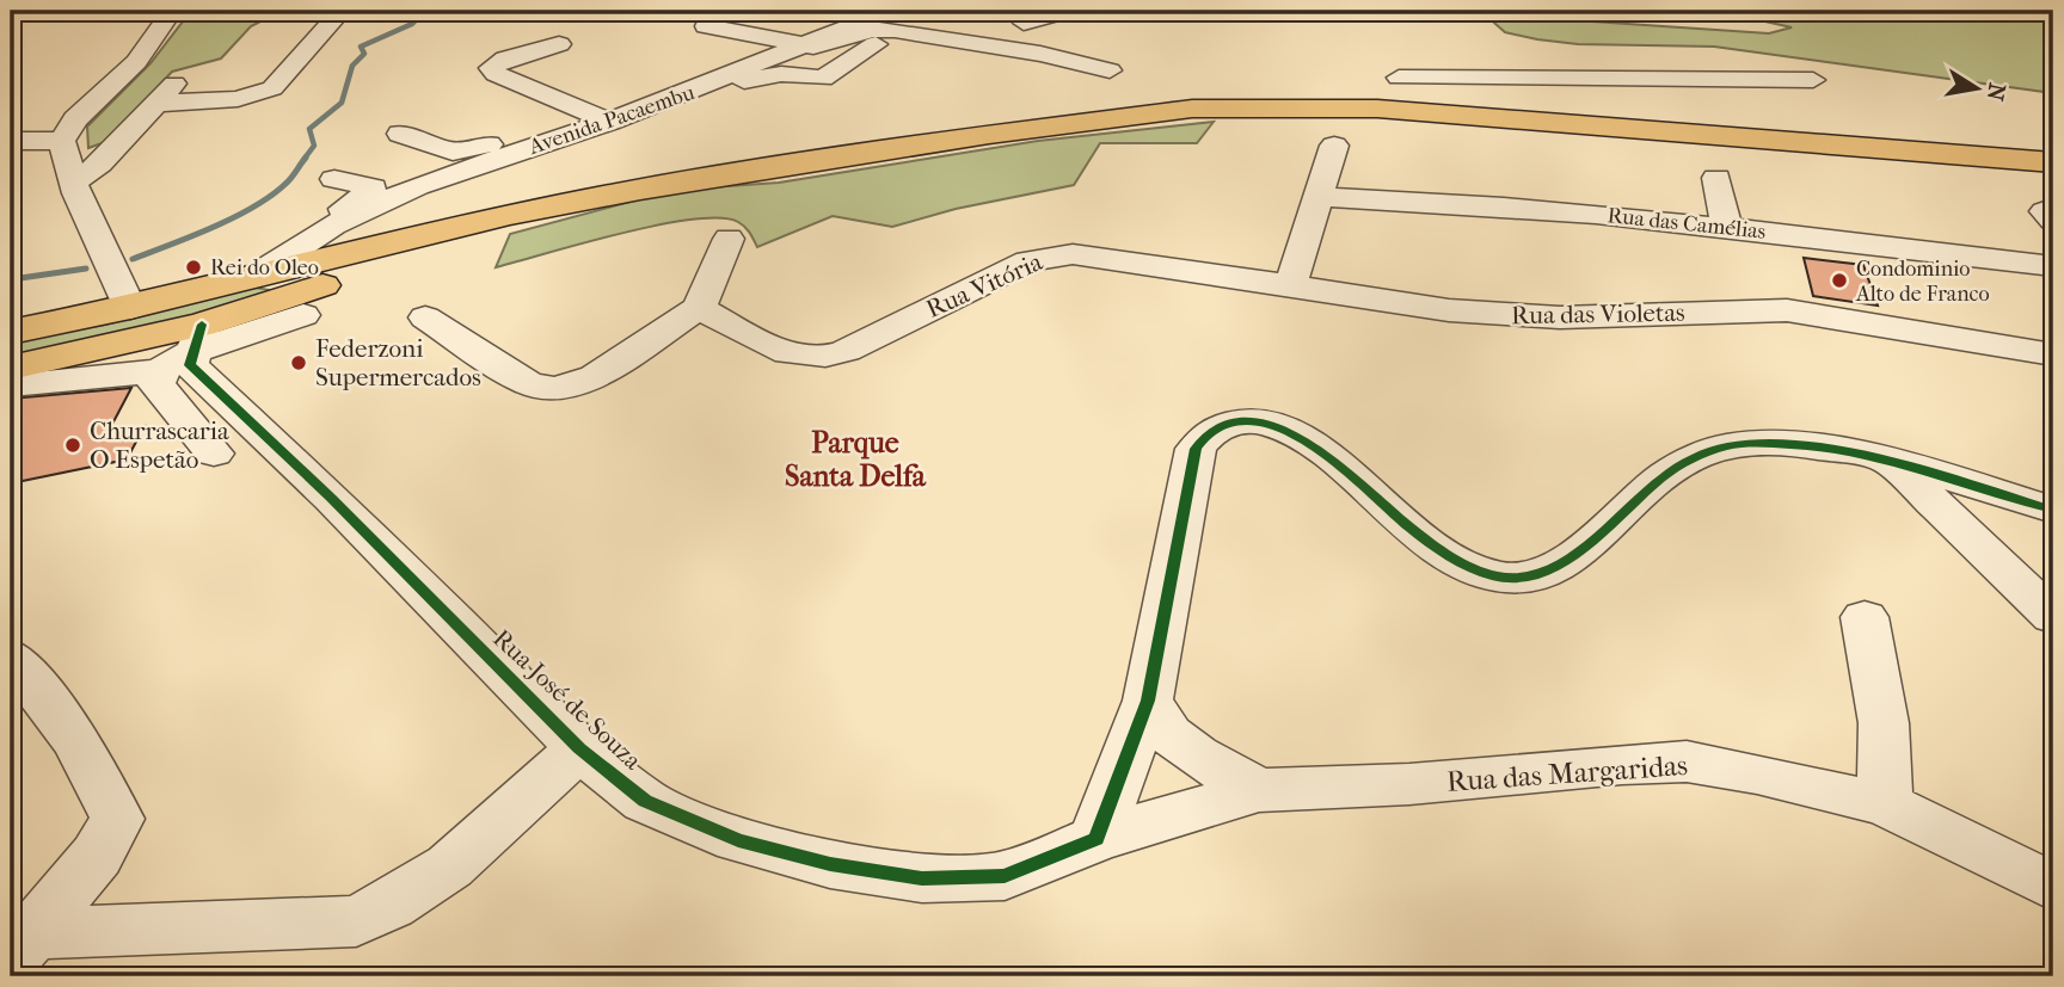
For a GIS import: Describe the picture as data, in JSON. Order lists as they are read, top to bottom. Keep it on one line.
{"streets":{"street":["Avenida Pacaembu","Rua das Camélias","Rua Vitória","Rua das Violetas","Rua José de Souza","Rua das Margaridas"]},"crossings":[["Rua Vitória","Rua das Violetas"],["Rua José de Souza","Rua das Margaridas"]],"districts":["Parque Santa Delfa"],"places":["Rei do Oleo","Condominio Alto de Franco","Federzoni Supermercados","Churrascaria O Espetão"],"north":"right"}
